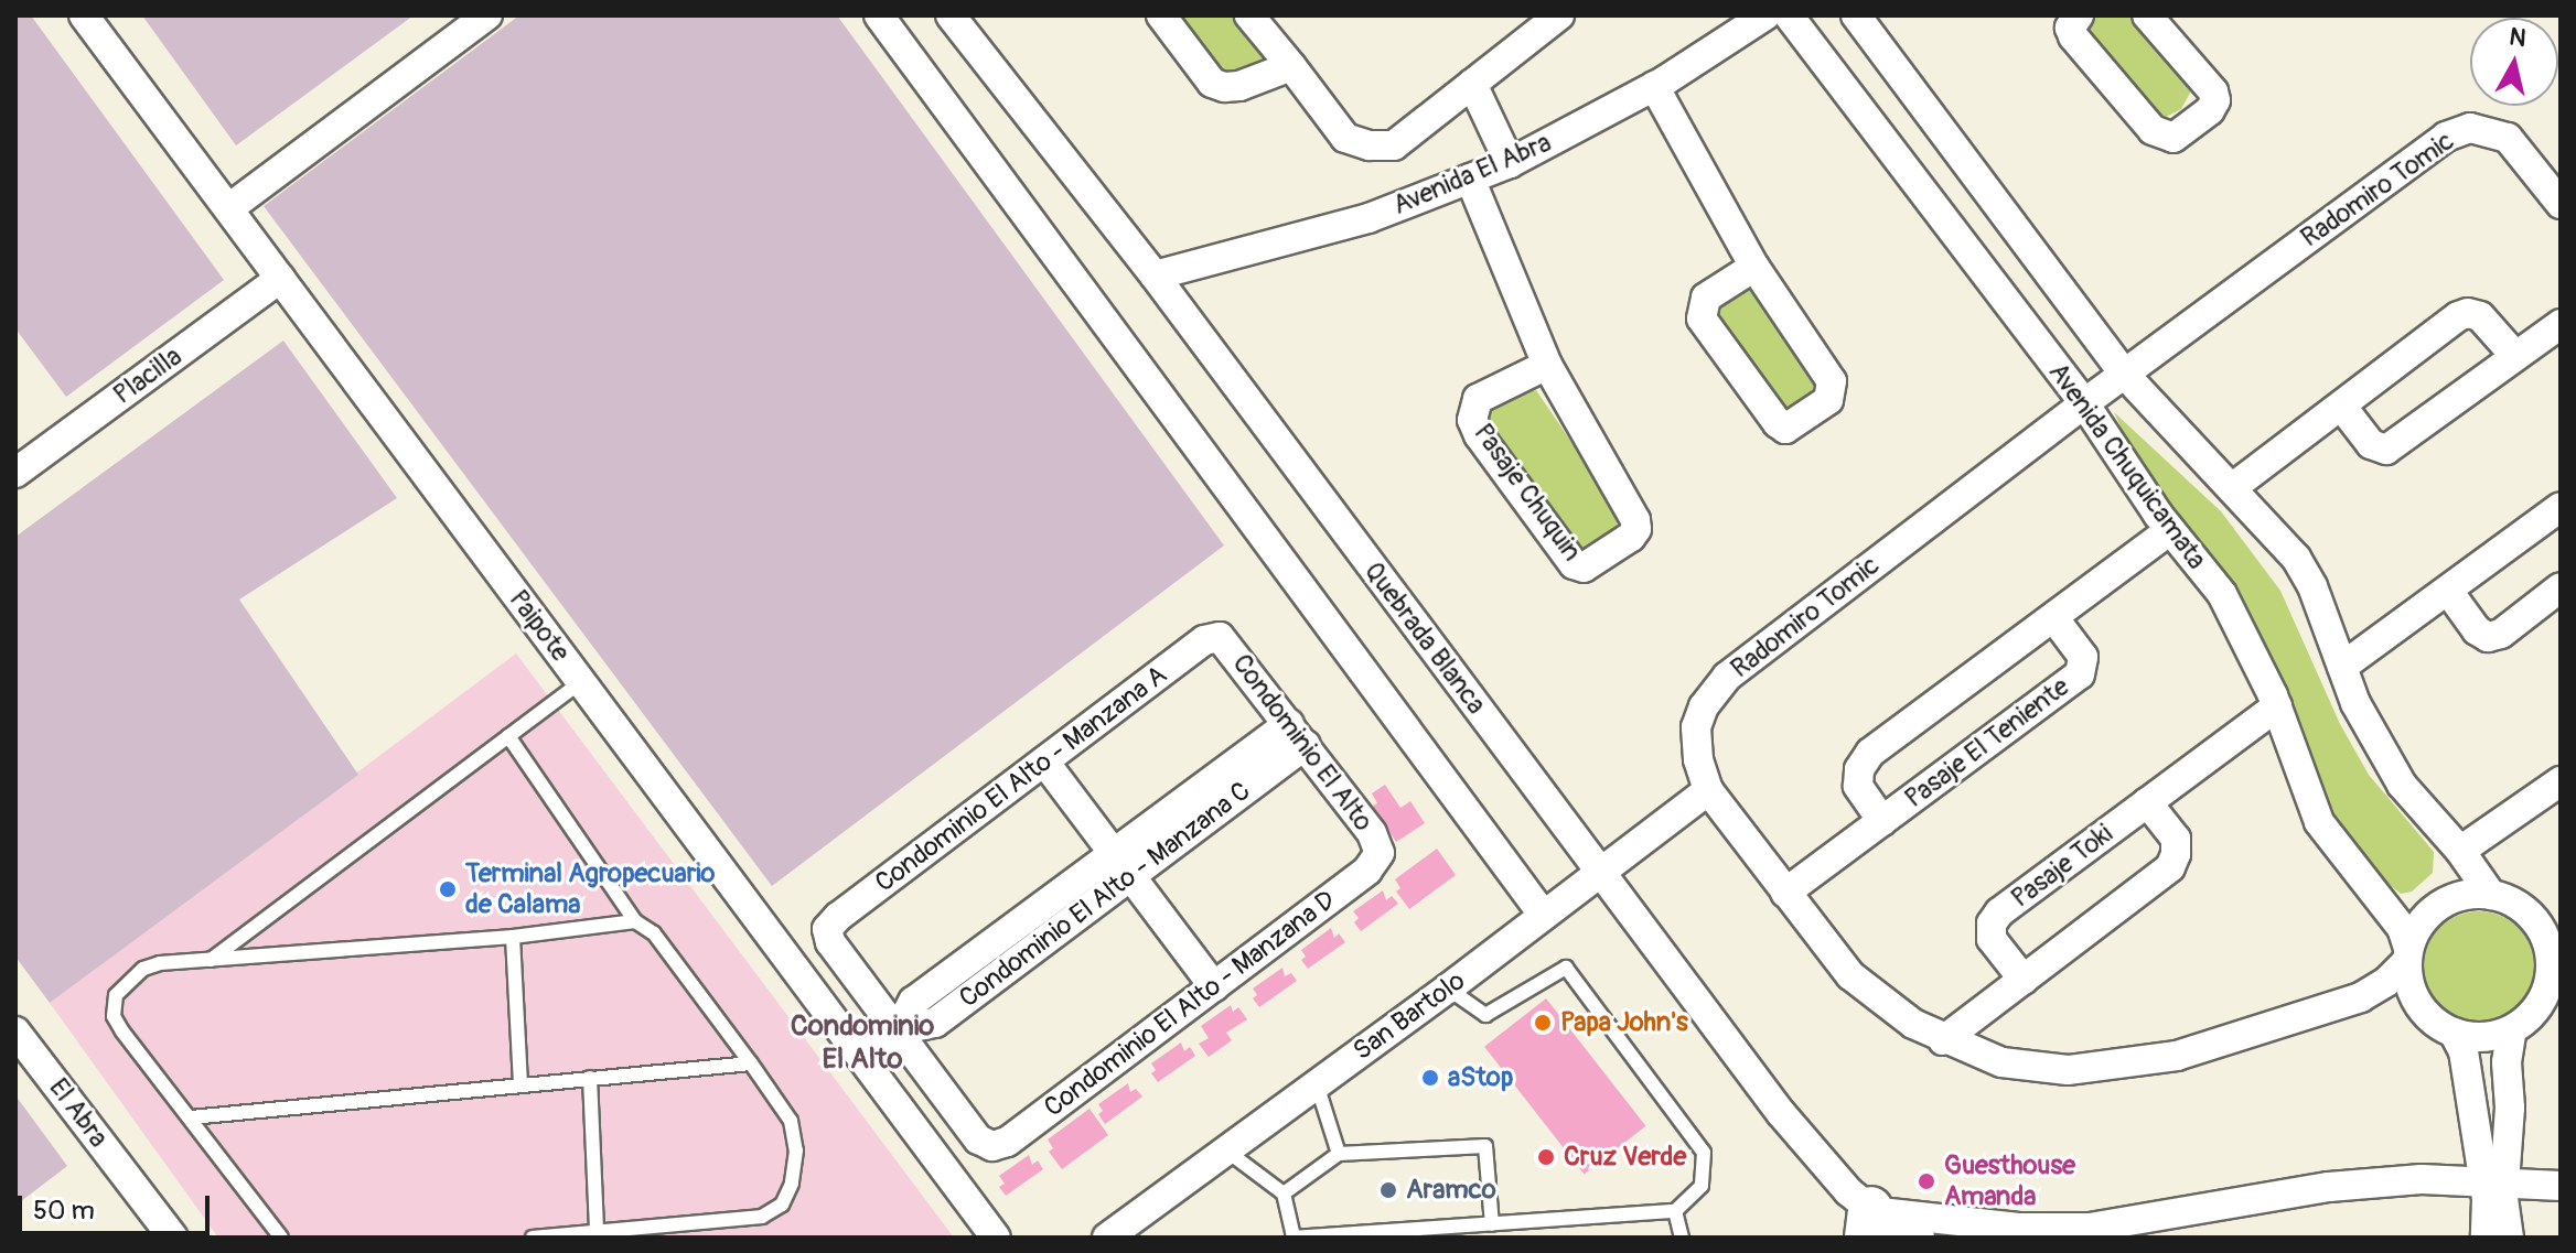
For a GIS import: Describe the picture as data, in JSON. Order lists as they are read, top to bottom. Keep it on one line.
{"streets":{"street":["Avenida El Abra","Radomiro Tomic","Placilla","Avenida Chuquicamata","Pasaje Chuquin","Paipote","Quebrada Blanca","Condominio El Alto","Pasaje El Teniente","Condominio El Alto - Manzana A","Pasaje Toki","Condominio El Alto - Manzana D","San Bartolo","El Abra"]},"crossings":[["Avenida El Abra","Pasaje Chuquin"],["Avenida El Abra","Quebrada Blanca"],["Radomiro Tomic","Avenida Chuquicamata"],["Radomiro Tomic","Pasaje El Teniente"],["Radomiro Tomic","San Bartolo"],["Placilla","Paipote"],["Avenida Chuquicamata","Pasaje El Teniente"],["Avenida Chuquicamata","Pasaje Toki"],["Quebrada Blanca","San Bartolo"],["Condominio El Alto","Condominio El Alto - Manzana A"],["Condominio El Alto","Condominio El Alto - Manzana D"],["Condominio El Alto - Manzana A","Condominio El Alto - Manzana D"]],"districts":["Condominio El Alto"],"places":["Terminal Agropecuario de Calama","Papa John's","aStop","Cruz Verde","Guesthouse Amanda","Aramco"],"scale_bar":"50 m","north":"top"}
